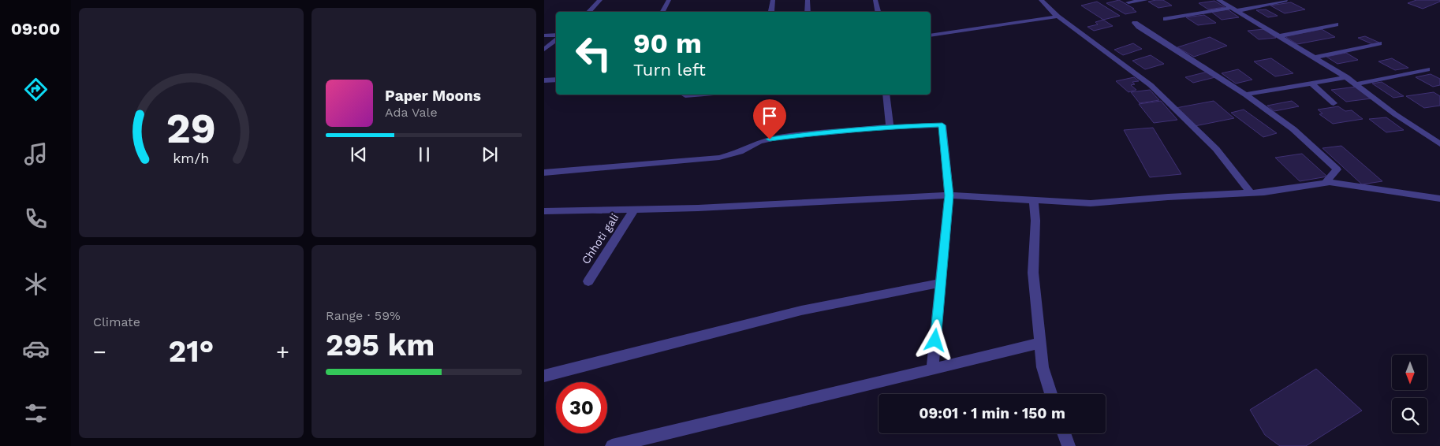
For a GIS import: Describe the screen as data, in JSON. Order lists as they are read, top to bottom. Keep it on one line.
{"streets":{"street":["Chhoti gali"]},"north":"bottom","page":{"tabs":"09:00","turn":["90 m","Turn left"],"song":["Paper Moons","Ada Vale"],"tile":["Climate",["Range · 59%","295 km"]],"heat":["−","21°","+"],"limit":"30","trip":"09:01 · 1 min · 150 m","gauge":["29","km/h"]}}
